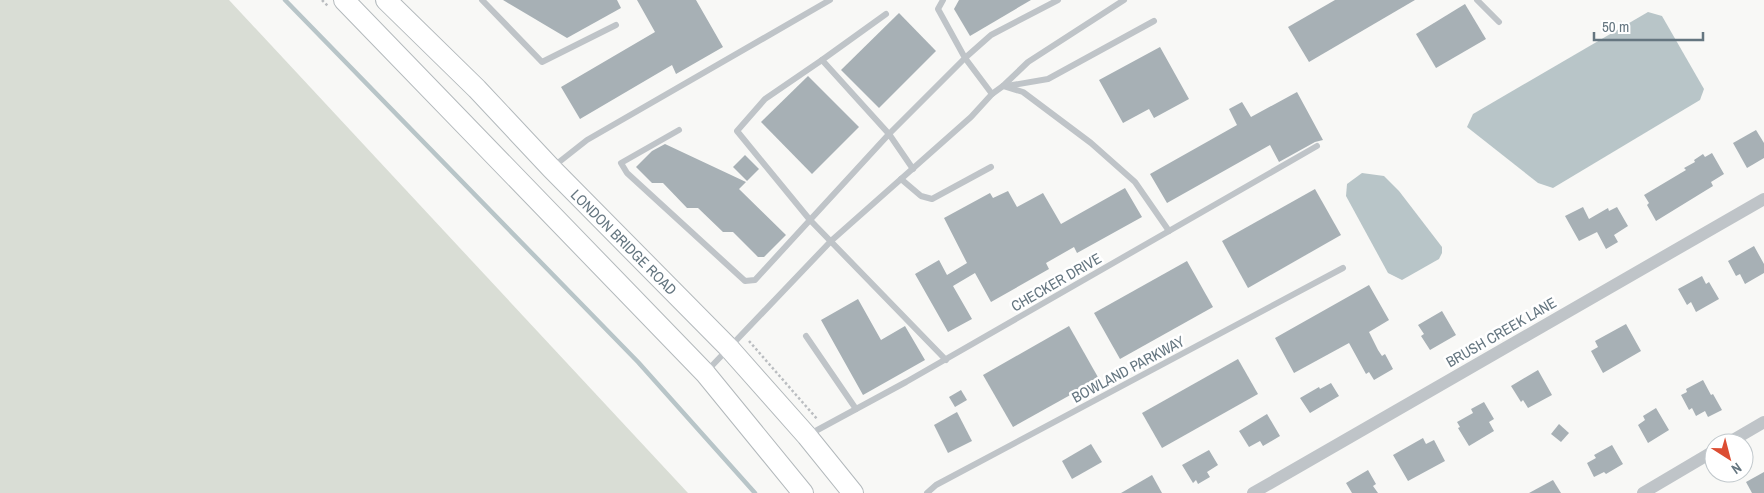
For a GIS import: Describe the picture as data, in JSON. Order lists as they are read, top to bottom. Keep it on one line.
{"streets":{"main road":["LONDON BRIDGE ROAD"],"street":["BRUSH CREEK LANE"],"lane":["CHECKER DRIVE","BOWLAND PARKWAY"]},"crossings":[["LONDON BRIDGE ROAD","CHECKER DRIVE"]],"scale_bar":"50 m","north":"bottom right"}
